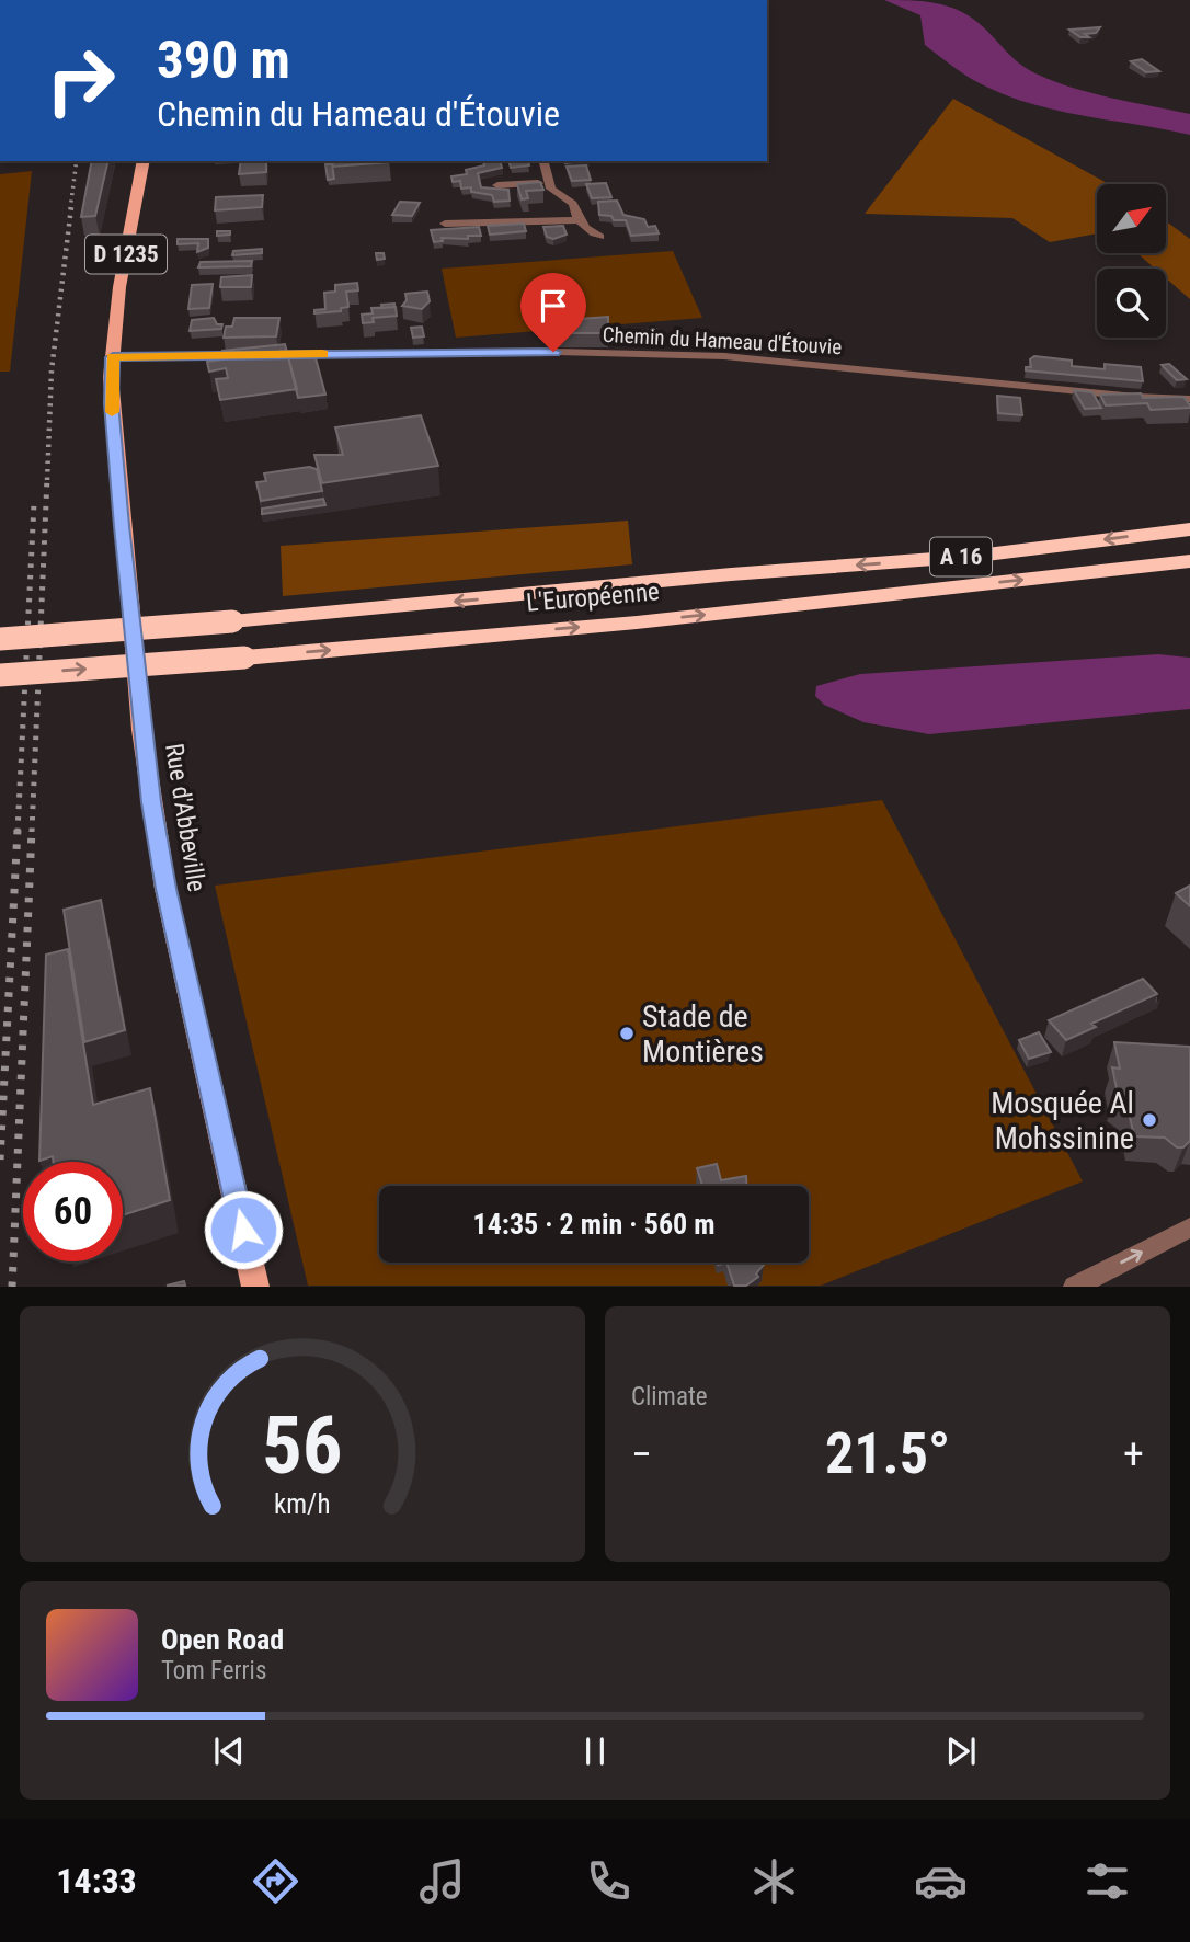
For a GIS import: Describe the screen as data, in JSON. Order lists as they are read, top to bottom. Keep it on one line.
{"streets":{"highway":["A 16","L'Européenne"],"main road":["D 1235","Rue d'Abbeville"],"street":["Chemin du Hameau d'Étouvie"]},"crossings":[["D 1235","Chemin du Hameau d'Étouvie"],["D 1235","Rue d'Abbeville"],["Chemin du Hameau d'Étouvie","Rue d'Abbeville"]],"places":["Stade de Montières","Mosquée Al Mohssinine"],"north":"top right","page":{"turn":["390 m","Chemin du Hameau d'Étouvie"],"limit":"60","trip":"14:35 · 2 min · 560 m","tile":"Climate","heat":["−","21.5°","+"],"song":["Open Road","Tom Ferris"],"tabs":"14:33","gauge":["56","km/h"]}}
